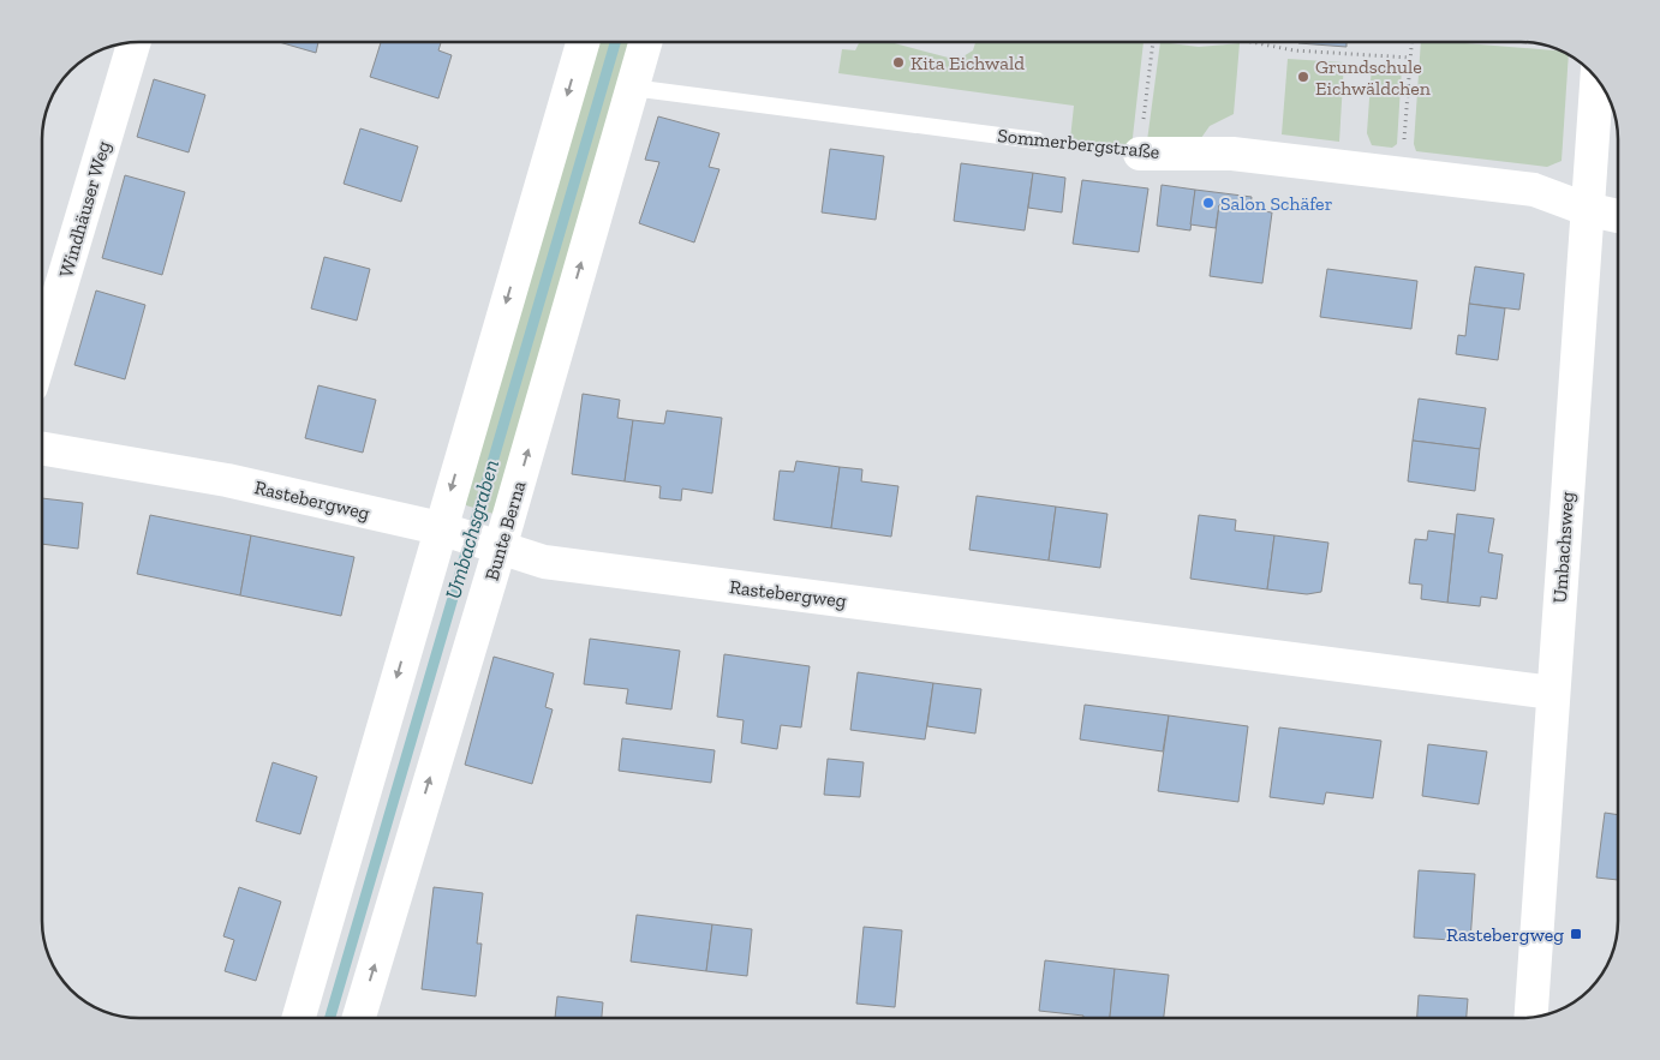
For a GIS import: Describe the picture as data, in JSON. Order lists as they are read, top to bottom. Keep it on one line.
{"streets":{"street":["Sommerbergstraße","Windhäuser Weg","Rastebergweg","Bunte Berna","Umbachsweg"]},"crossings":[["Sommerbergstraße","Bunte Berna"],["Sommerbergstraße","Umbachsweg"],["Rastebergweg","Bunte Berna"],["Rastebergweg","Umbachsweg"]],"water":["Umbachsgraben"],"places":{"other":["Kita Eichwald","Grundschule Eichwäldchen","Salon Schäfer"],"transit":["Rastebergweg"]}}
